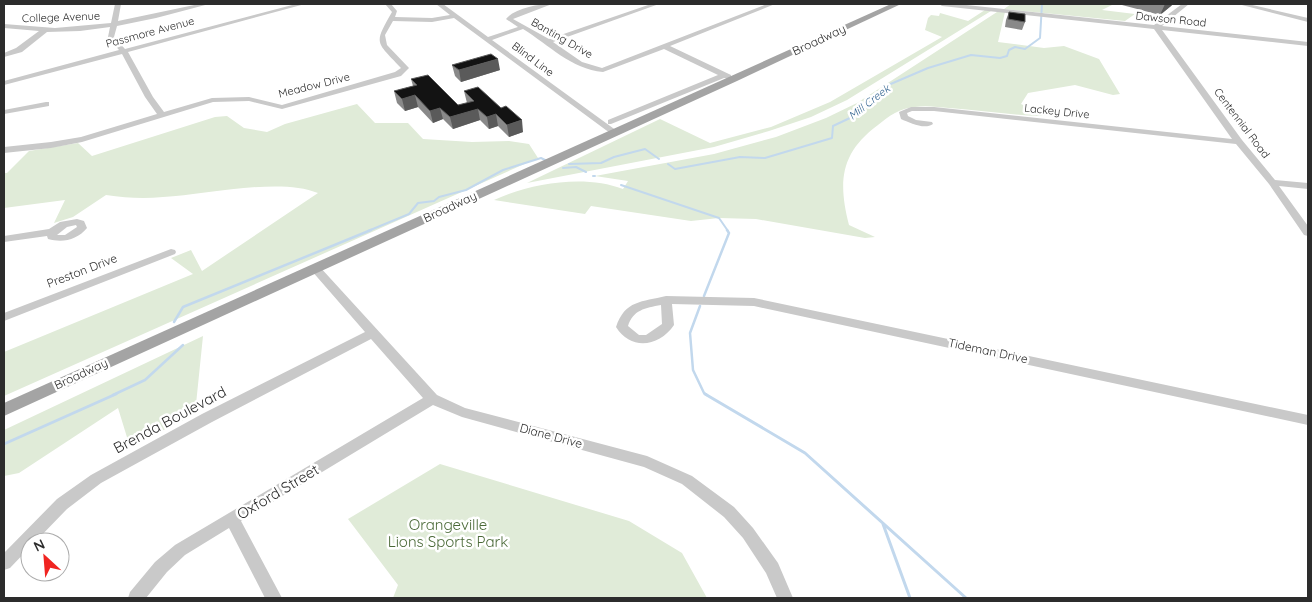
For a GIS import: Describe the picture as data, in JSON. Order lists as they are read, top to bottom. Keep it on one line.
{"streets":{"main road":["Broadway"],"street":["College Avenue","Dawson Road","Passmore Avenue","Banting Drive","Blind Line","Meadow Drive","Lackey Drive","Centennial Road","Preston Drive","Tideman Drive","Brenda Boulevard","Diane Drive","Oxford Street"]},"crossings":[["Dawson Road","Centennial Road"],["Banting Drive","Blind Line"],["Broadway","Blind Line"],["Broadway","Diane Drive"],["Lackey Drive","Centennial Road"],["Brenda Boulevard","Diane Drive"],["Diane Drive","Oxford Street"]],"water":["Mill Creek"],"parks":["Orangeville Lions Sports Park"],"north":"top left"}
